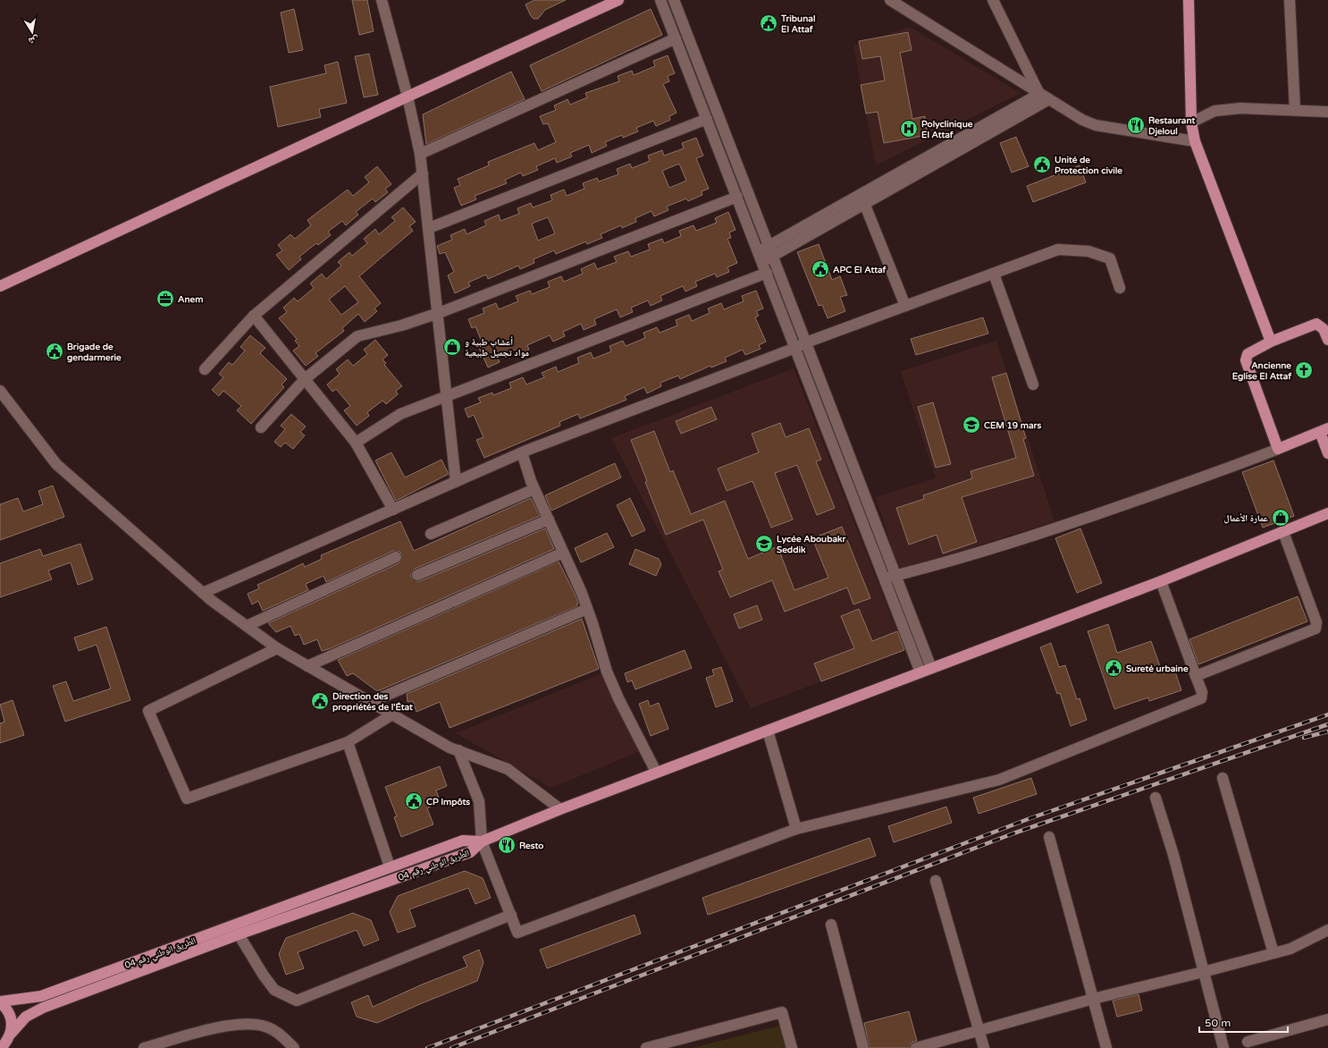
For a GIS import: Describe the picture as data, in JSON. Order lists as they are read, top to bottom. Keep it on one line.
{"streets":{"main road":["الطريق الوطني رقم 04"]},"places":{"public building":["Tribunal El Attaf","Unité de Protection civile","APC El Attaf","Brigade de gendarmerie","Sureté urbaine","Direction des propriétés de l'État","CP Impôts"],"restaurant":["Restaurant Djeloul","Resto"],"hospital":["Polyclinique El Attaf"],"office":["Anem"],"shop":["أعشاب طبية و مواد تجميل طبيعية","عمارة الأعمال"],"church":["Ancienne Eglise El Attaf"],"school or university":["CEM 19 mars","Lycée Aboubakr Seddik"]},"scale_bar":"50 m","north":"bottom"}
